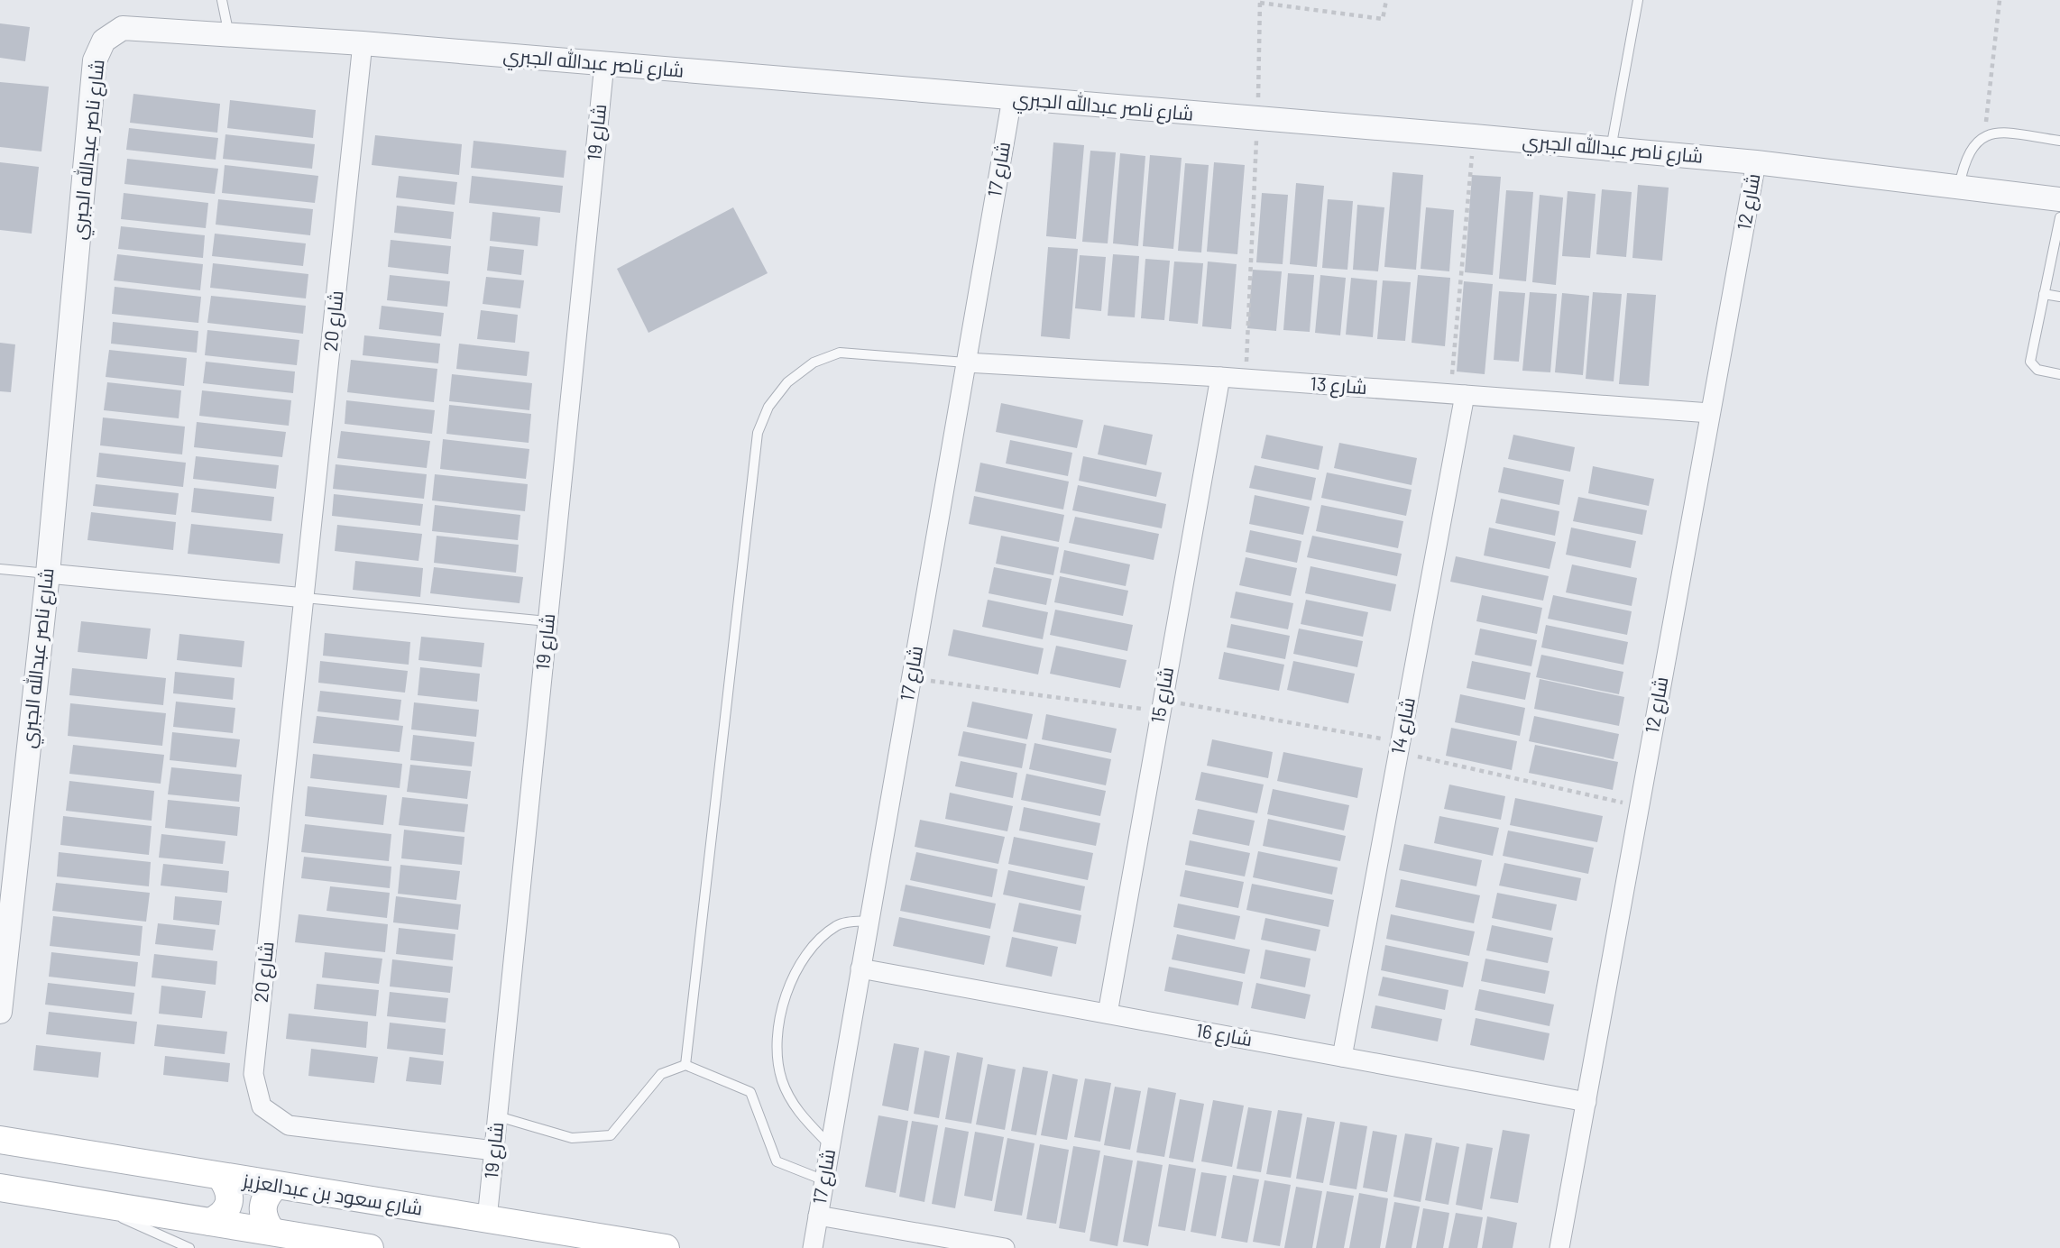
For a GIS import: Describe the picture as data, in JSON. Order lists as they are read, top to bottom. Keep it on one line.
{"streets":{"main road":["شارع سعود بن عبدالعزيز"],"street":["شارع ناصر عبدالله الجبري","شارع 19","شارع 17","شارع 12","شارع 20","شارع 13","شارع 15","شارع 14","شارع 16"]},"crossings":[["شارع ناصر عبدالله الجبري","شارع 19"],["شارع ناصر عبدالله الجبري","شارع 17"],["شارع ناصر عبدالله الجبري","شارع 12"],["شارع ناصر عبدالله الجبري","شارع 20"],["شارع 19","شارع 20"],["شارع 19","شارع سعود بن عبدالعزيز"],["شارع 17","شارع 13"],["شارع 17","شارع 16"],["شارع 12","شارع 13"],["شارع 12","شارع 16"],["شارع 13","شارع 15"],["شارع 13","شارع 14"],["شارع 15","شارع 16"],["شارع 14","شارع 16"]]}
